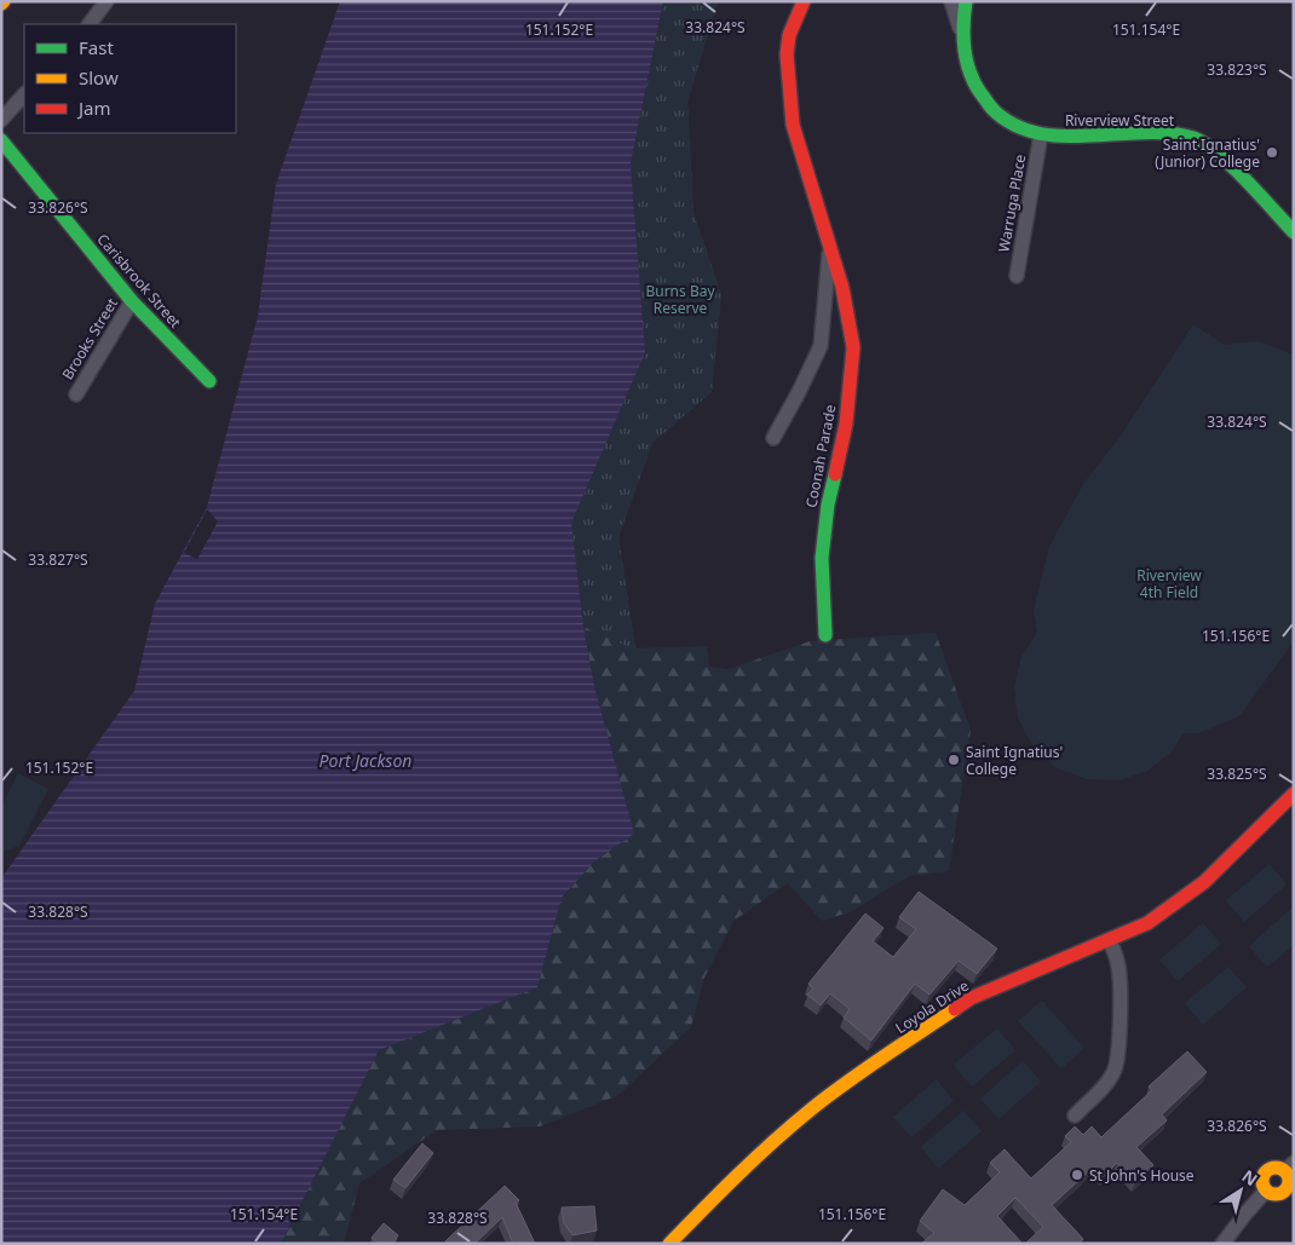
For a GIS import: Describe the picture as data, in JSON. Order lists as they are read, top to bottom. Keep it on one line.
{"streets":{"street":["Riverview Street","Warruga Place","Carisbrook Street","Brooks Street","Coonah Parade","Loyola Drive"]},"crossings":[["Riverview Street","Warruga Place"],["Carisbrook Street","Brooks Street"]],"water":["Port Jackson"],"parks":["Burns Bay Reserve","Riverview 4th Field"],"places":["Saint Ignatius' (Junior) College","Saint Ignatius' College","St John's House"],"legend":["Fast","Slow","Jam"],"north":"top right","coordinates":["33.824°S","151.152°E","151.154°E","33.823°S","33.826°S","33.827°S","151.156°E","33.825°S","33.828°S"]}
